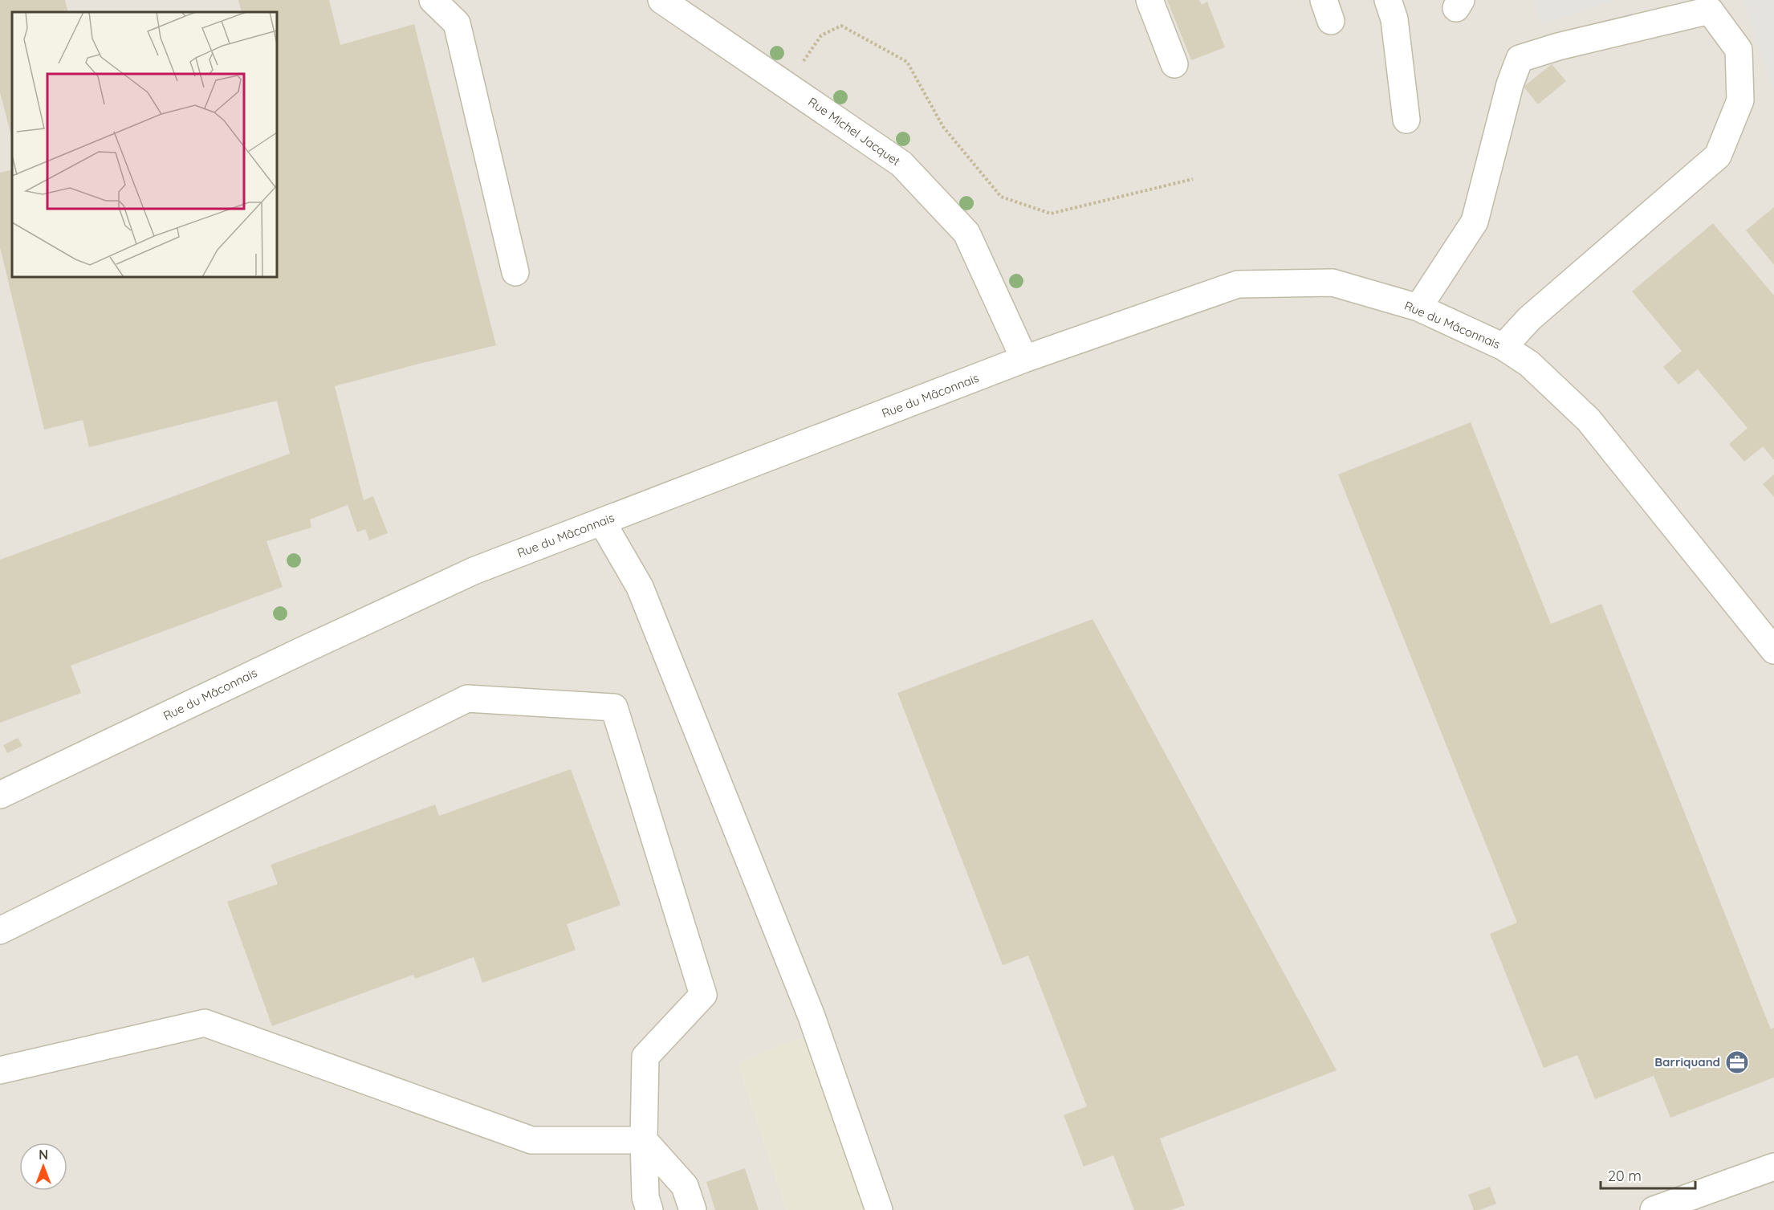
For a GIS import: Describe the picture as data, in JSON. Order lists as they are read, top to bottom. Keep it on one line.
{"streets":{"street":["Rue Michel Jacquet","Rue du Mâconnais"]},"crossings":[["Rue Michel Jacquet","Rue du Mâconnais"]],"places":{"office":["Barriquand"]},"scale_bar":"20 m","north":"top"}
